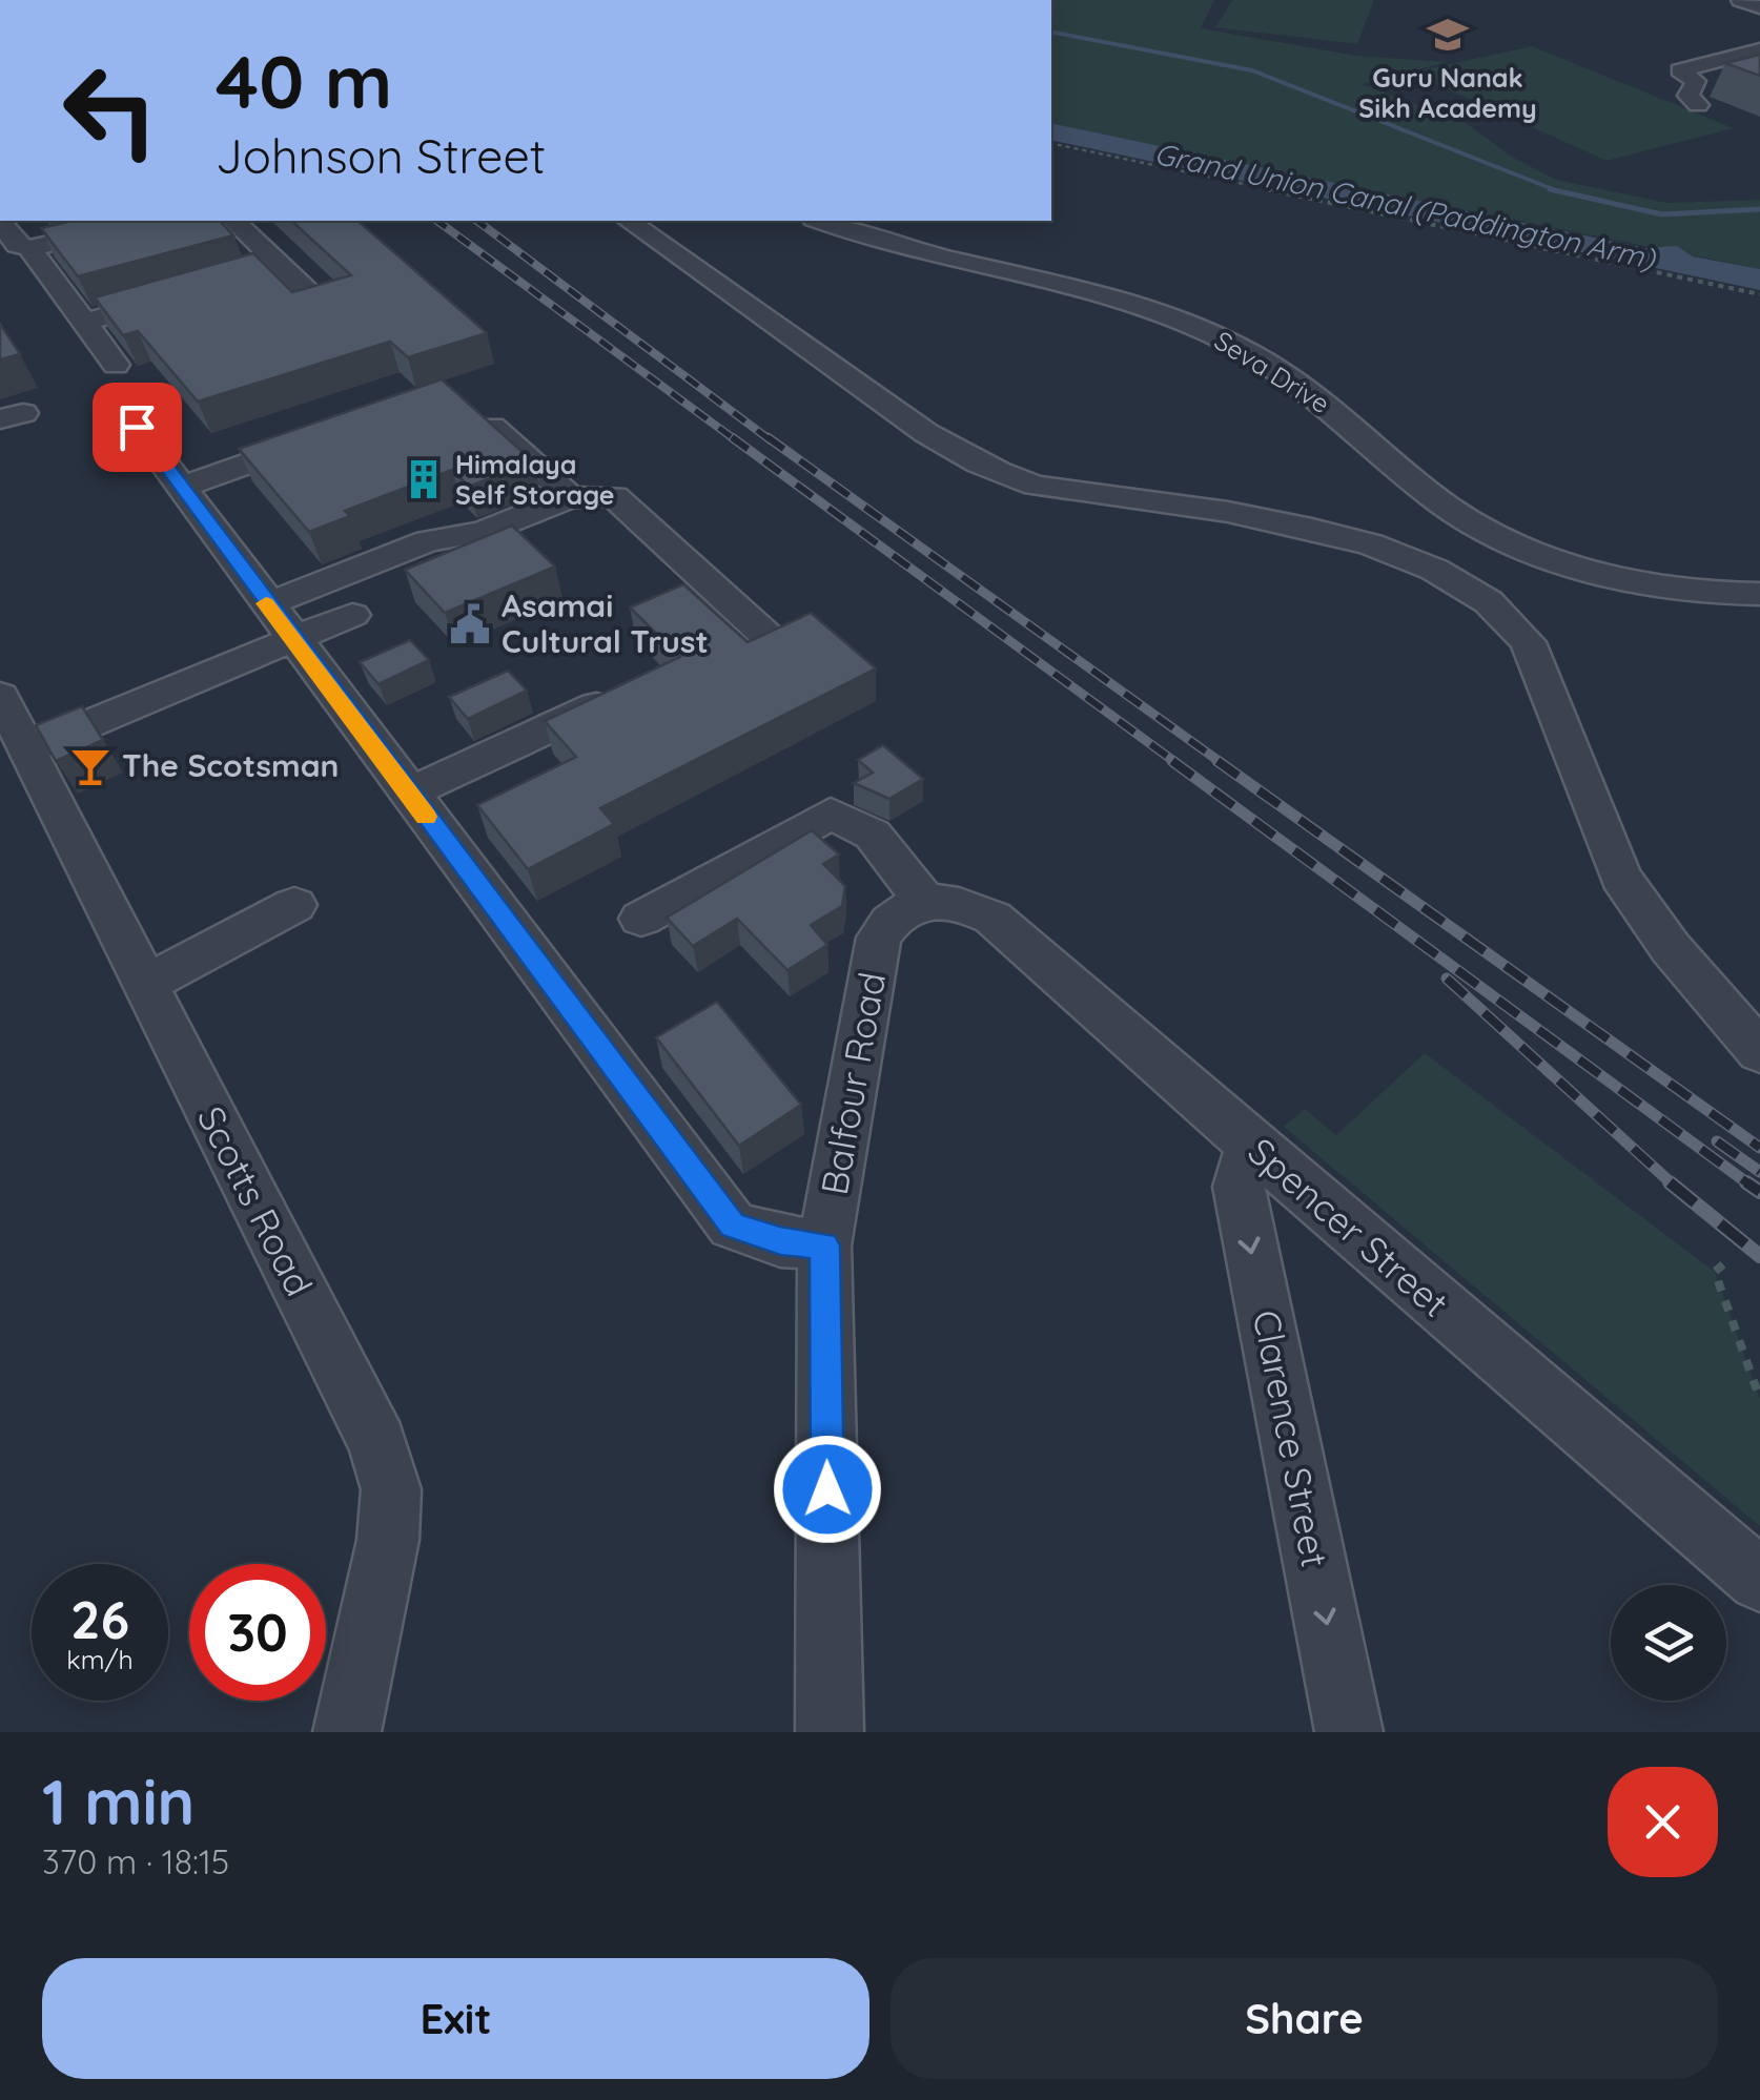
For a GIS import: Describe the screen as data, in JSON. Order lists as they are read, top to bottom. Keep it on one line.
{"streets":{"street":["Seva Drive","Balfour Road","Scotts Road","Spencer Street","Clarence Street"]},"crossings":[["Balfour Road","Spencer Street"],["Spencer Street","Clarence Street"]],"one_way":["Clarence Street"],"water":["Grand Union Canal (Paddington Arm)"],"places":{"school or university":["Guru Nanak Sikh Academy"],"building":["Himalaya Self Storage"],"public building":["Asamai Cultural Trust"],"bar":["The Scotsman"]},"page":{"turn":["40 m","Johnson Street"],"speed":"26 km/h","limit":"30","heading":["1 min","370 m · 18:15"],"buttons":["Exit","Share"]}}
